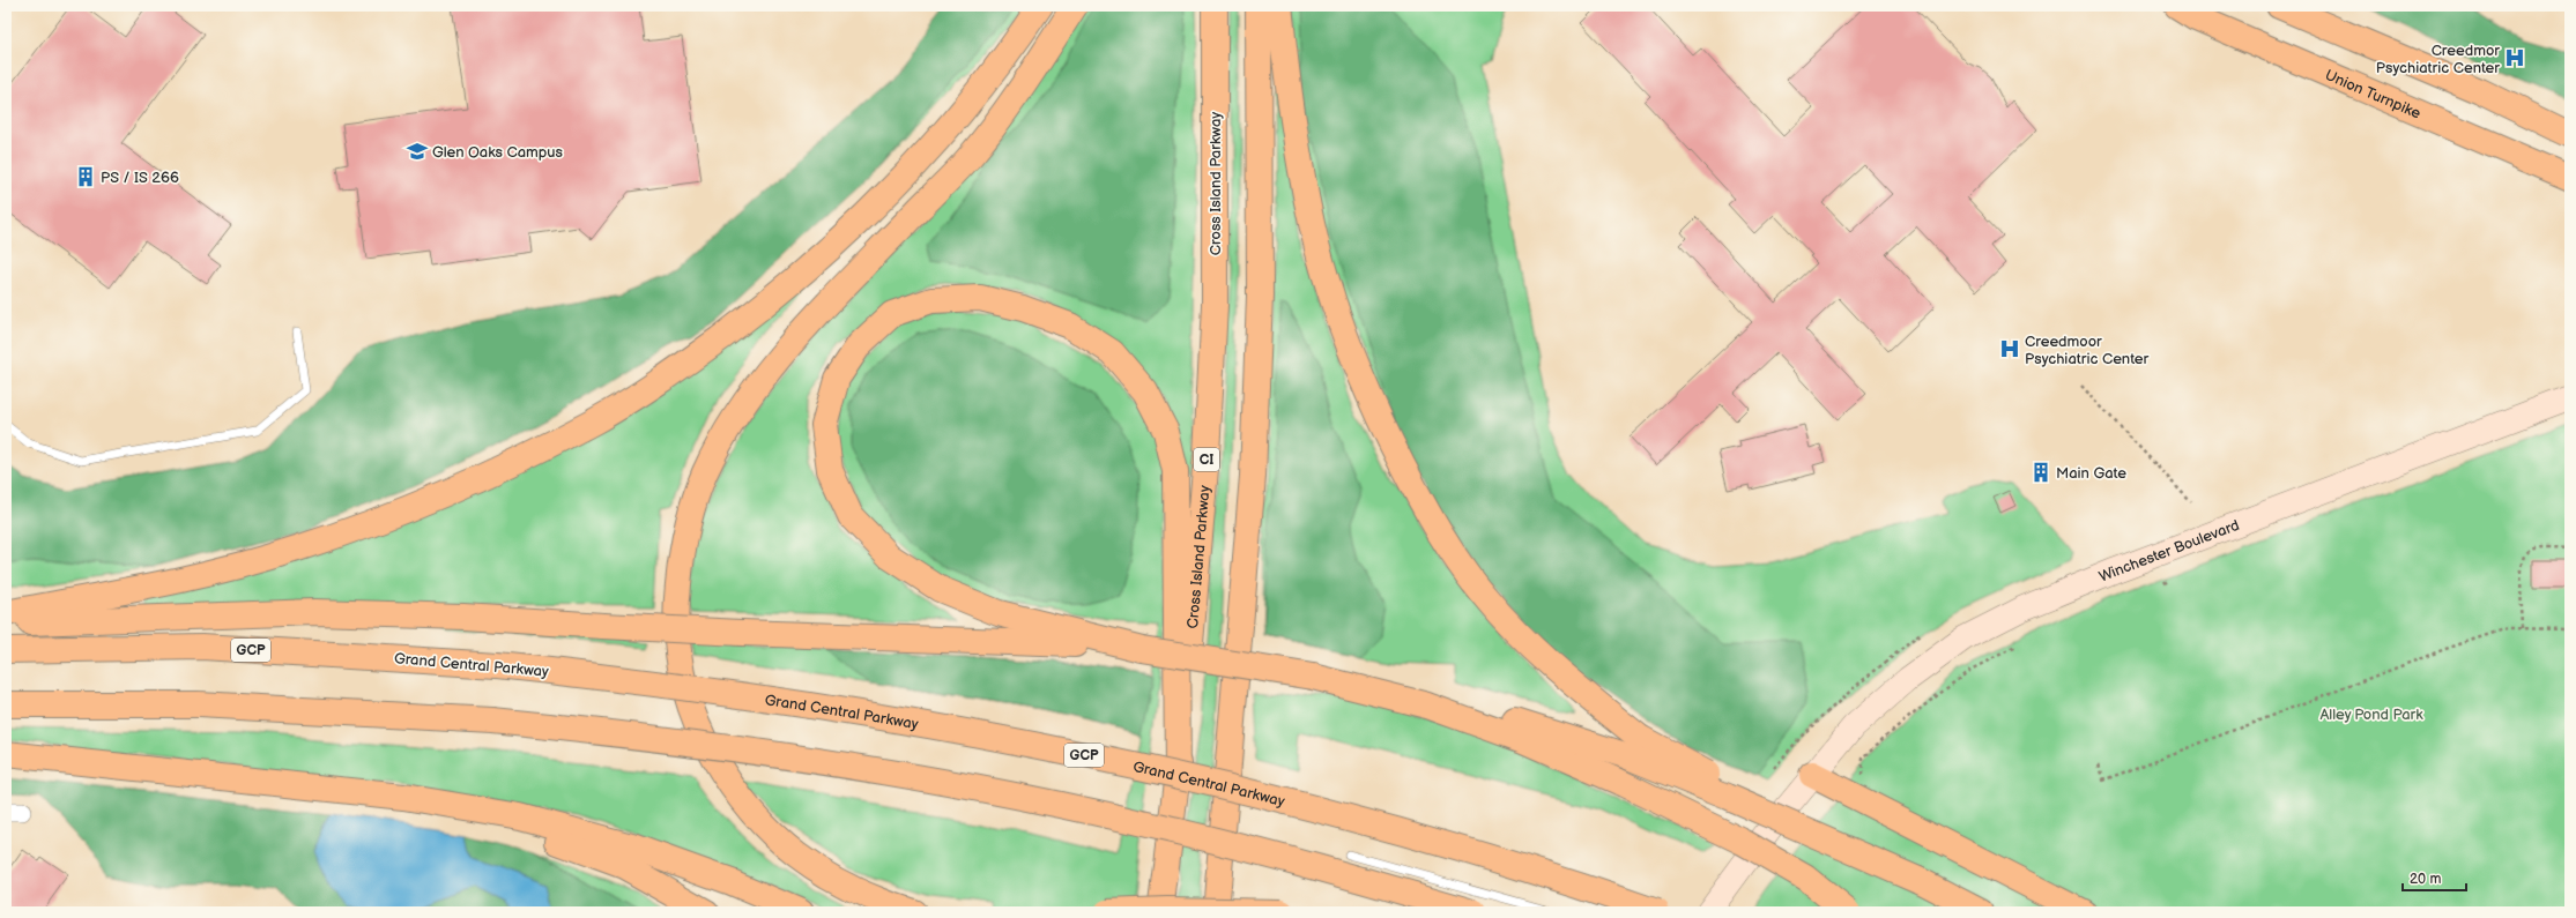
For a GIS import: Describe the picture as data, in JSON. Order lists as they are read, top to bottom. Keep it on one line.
{"streets":{"main road":["Union Turnpike","Cross Island Parkway","CI","Winchester Boulevard","GCP","Grand Central Parkway"]},"parks":["Alley Pond Park"],"places":{"hospital":["Creedmor Psychiatric Center","Creedmoor Psychiatric Center"],"school or university":["Glen Oaks Campus"],"building":["PS / IS 266","Main Gate"]},"scale_bar":"20 m"}
